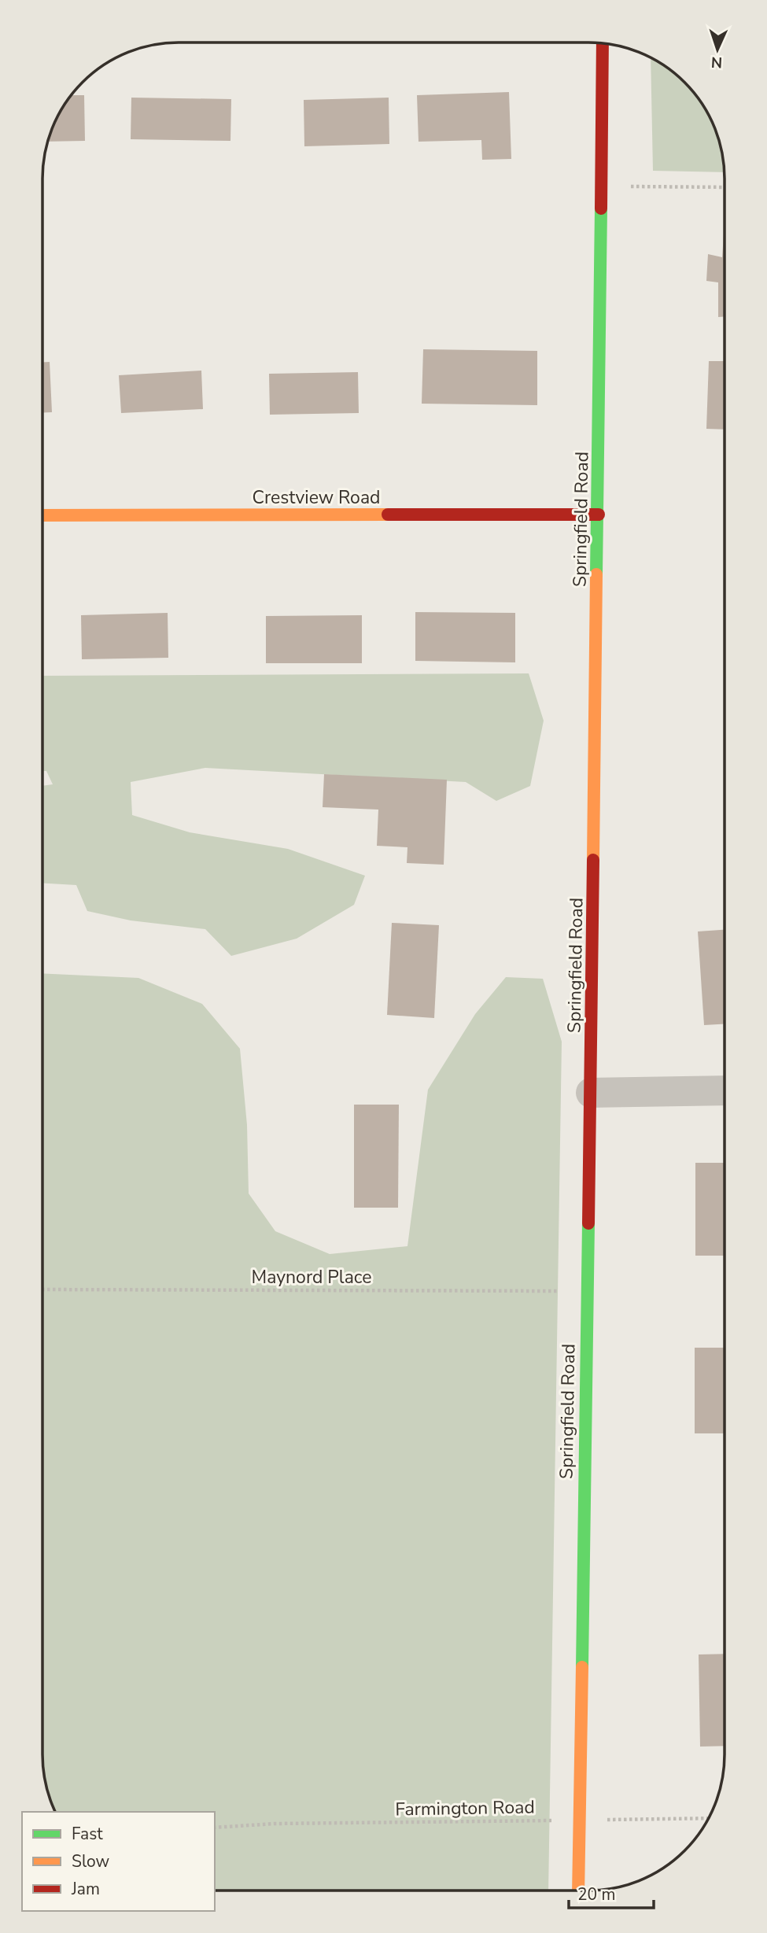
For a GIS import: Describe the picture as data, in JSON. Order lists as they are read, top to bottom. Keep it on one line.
{"streets":{"street":["Crestview Road","Springfield Road"],"path":["Maynord Place","Farmington Road"]},"crossings":[["Crestview Road","Springfield Road"],["Springfield Road","Maynord Place"],["Springfield Road","Farmington Road"]],"legend":["Fast","Slow","Jam"],"scale_bar":"20 m","north":"bottom"}
